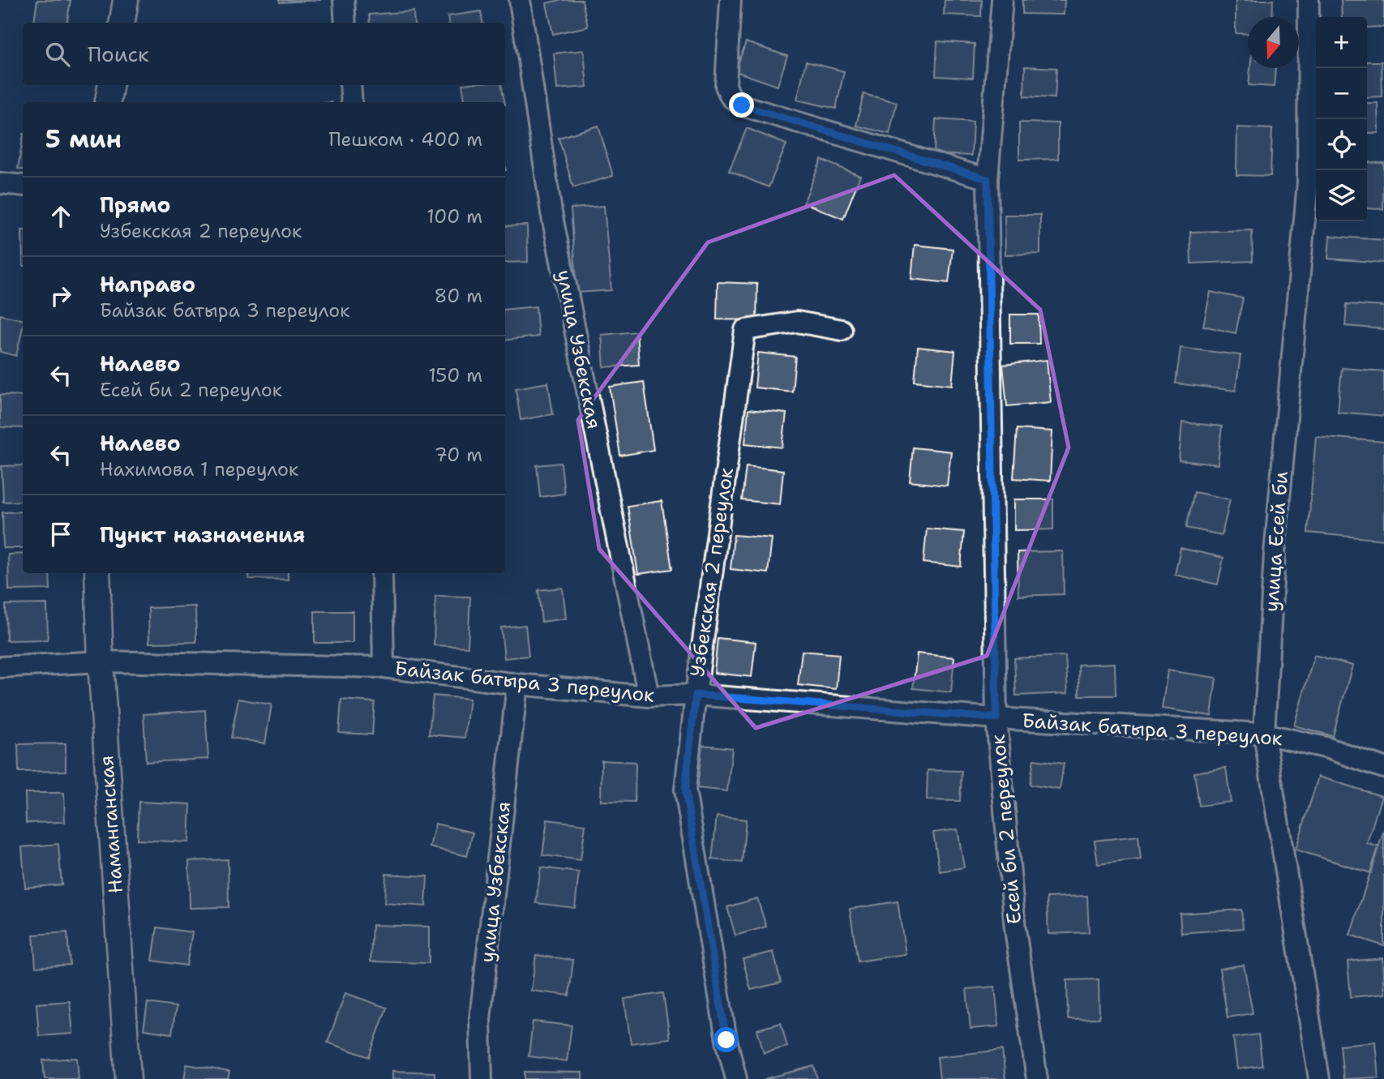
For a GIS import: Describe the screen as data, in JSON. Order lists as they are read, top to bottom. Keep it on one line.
{"streets":{"street":["улица Узбекская","улица Есей би","Узбекская 2 переулок","Байзак батыра 3 переулок","Наманганская","Есей би 2 переулок"]},"crossings":[["улица Узбекская","Байзак батыра 3 переулок"],["улица Есей би","Байзак батыра 3 переулок"],["Узбекская 2 переулок","Байзак батыра 3 переулок"],["Байзак батыра 3 переулок","Наманганская"],["Байзак батыра 3 переулок","Есей би 2 переулок"]],"north":"bottom","page":{"map_buttons":["+","−"],"search":"Поиск","heading":["5 мин","Пешком · 400 m"],"list":[["Прямо","Узбекская 2 переулок","100 m"],["Направо","Байзак батыра 3 переулок","80 m"],["Налево","Есей би 2 переулок","150 m"],["Налево","Нахимова 1 переулок","70 m"],"Пункт назначения"]}}
